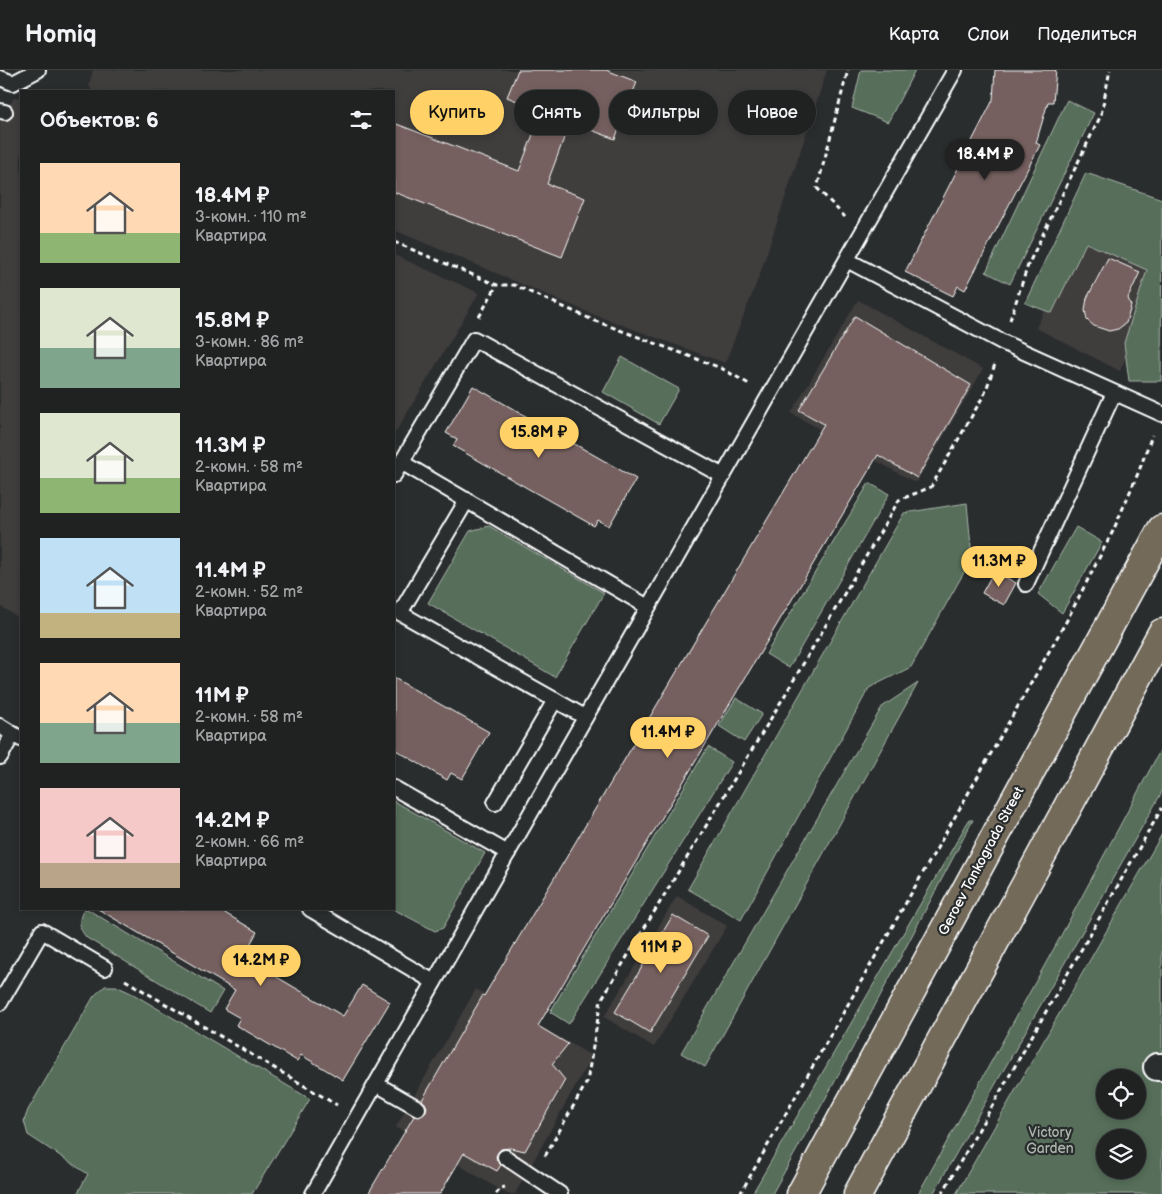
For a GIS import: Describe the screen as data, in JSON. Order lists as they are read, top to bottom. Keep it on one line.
{"streets":{"main road":["Geroev Tankograda Street"]},"parks":["Victory Garden"],"page":{"header":"Homiq","nav":["Карта","Слои","Поделиться"],"chip":["Купить","Снять","Фильтры","Новое"],"heading":"Объектов: 6","price":["18.4M ₽","15.8M ₽","11.3M ₽","11.4M ₽","11M ₽","14.2M ₽"],"list":[{"name":"18.4M ₽","note":"3-комн. · 110 m² · Квартира"},{"name":"15.8M ₽","note":"3-комн. · 86 m² · Квартира"},{"name":"11.3M ₽","note":"2-комн. · 58 m² · Квартира"},{"name":"11.4M ₽","note":"2-комн. · 52 m² · Квартира"},{"name":"11M ₽","note":"2-комн. · 58 m² · Квартира"},{"name":"14.2M ₽","note":"2-комн. · 66 m² · Квартира"}]}}
